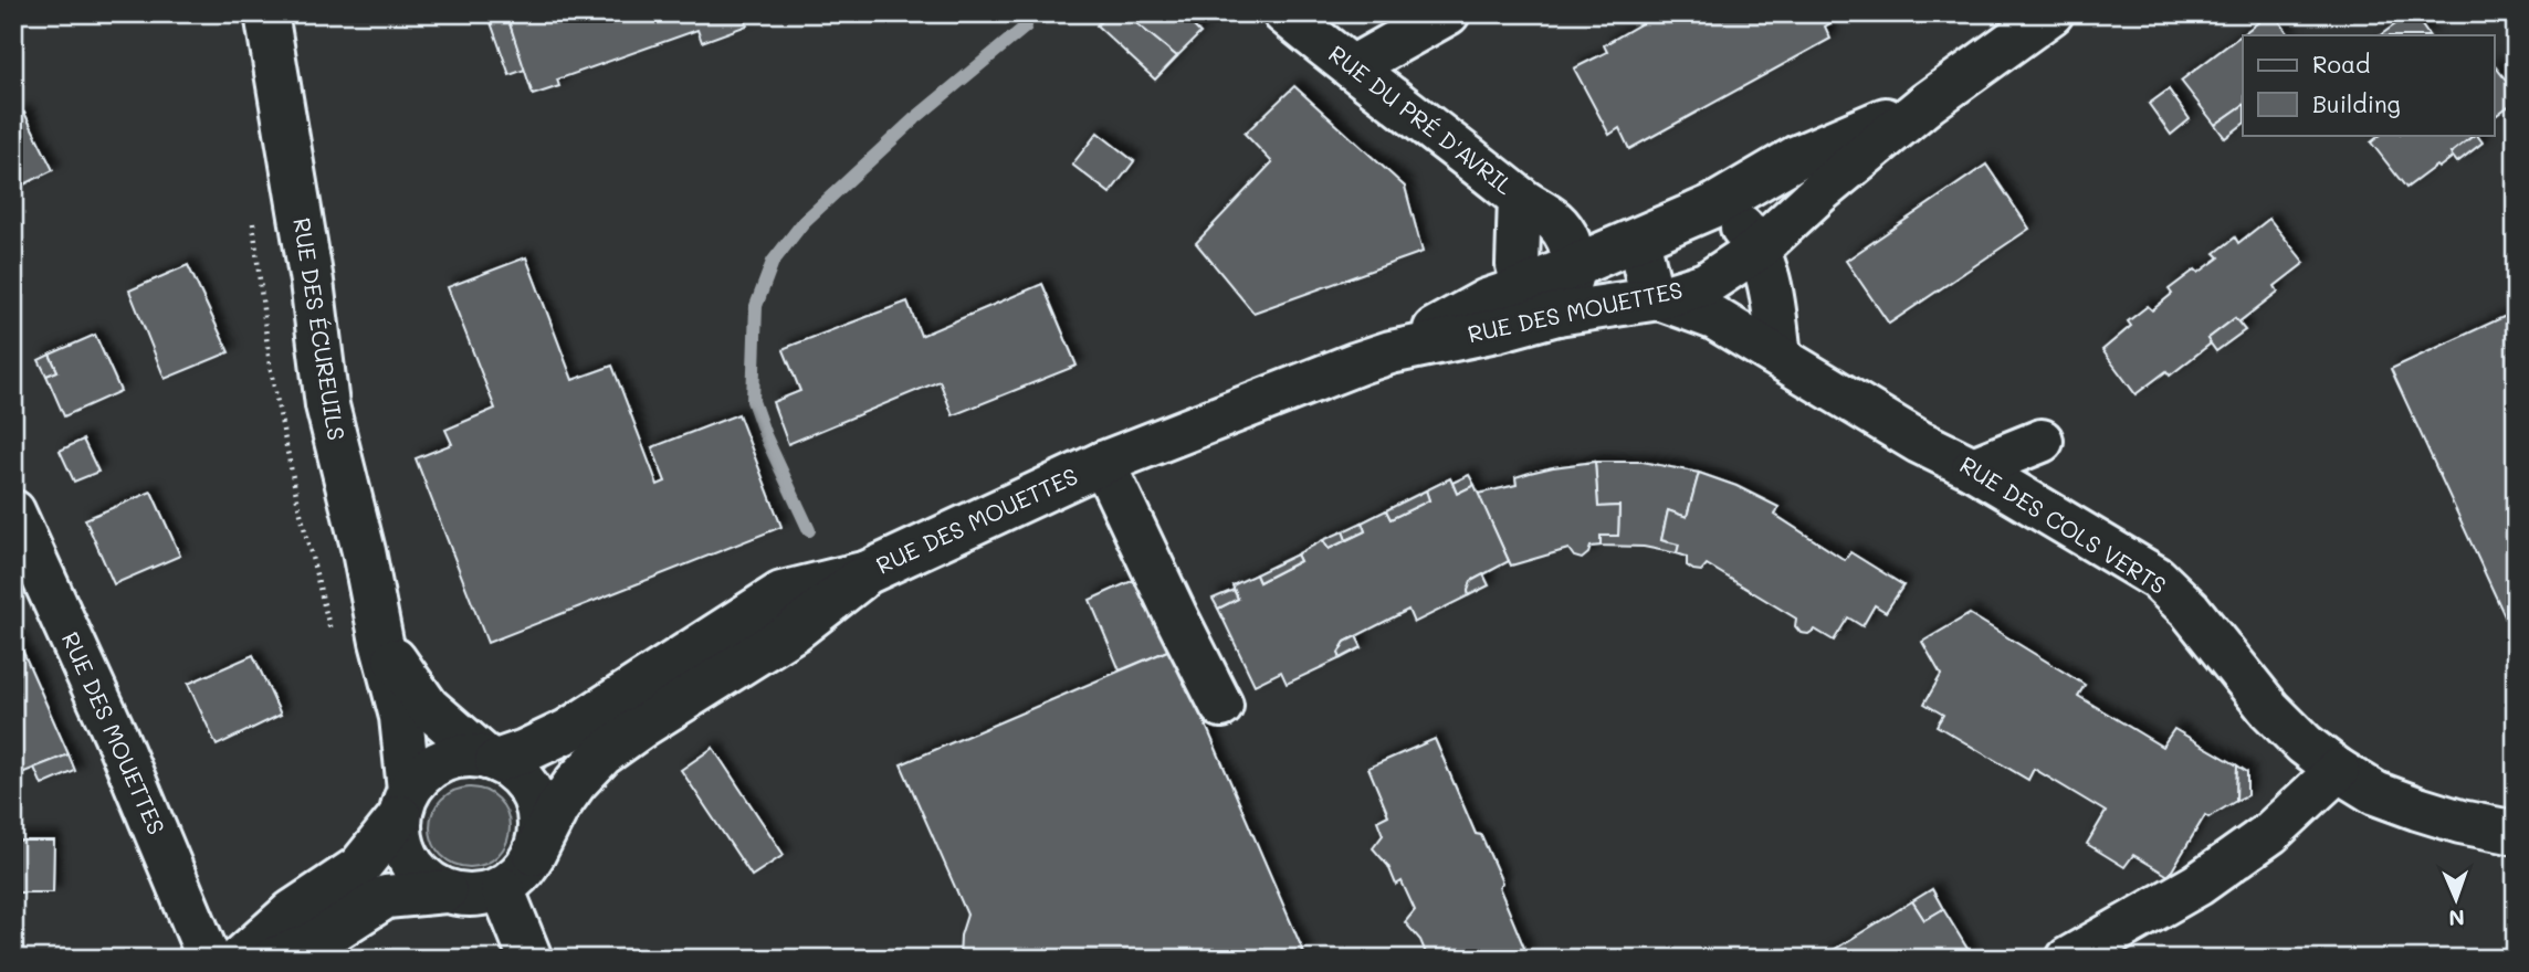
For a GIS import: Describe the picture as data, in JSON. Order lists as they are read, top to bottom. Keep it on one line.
{"streets":{"street":["RUE DU PRÉ D'AVRIL","RUE DES MOUETTES","RUE DES ÉCUREUILS","RUE DES COLS VERTS"]},"crossings":[["RUE DU PRÉ D'AVRIL","RUE DES MOUETTES"],["RUE DES MOUETTES","RUE DES ÉCUREUILS"],["RUE DES MOUETTES","RUE DES COLS VERTS"]],"legend":["Road","Building"],"north":"bottom"}
